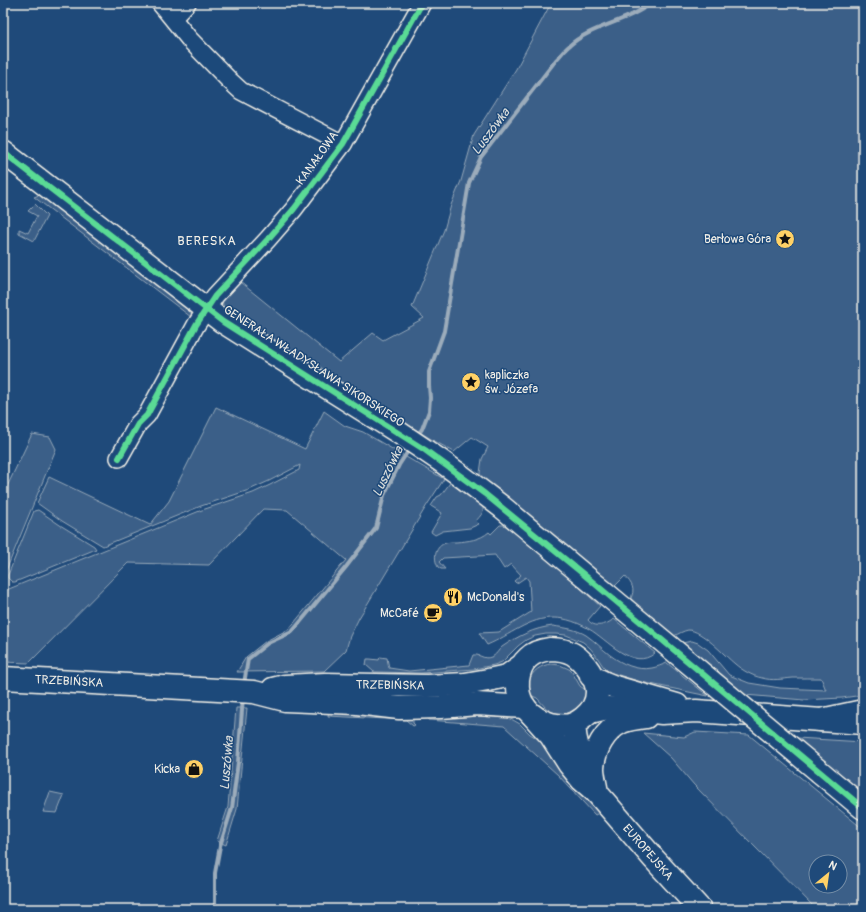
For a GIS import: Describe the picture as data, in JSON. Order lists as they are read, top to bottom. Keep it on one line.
{"streets":{"main road":["GENERAŁA WŁADYSŁAWA SIKORSKIEGO","TRZEBIŃSKA","EUROPEJSKA"],"street":["KANAŁOWA"]},"crossings":[["KANAŁOWA","GENERAŁA WŁADYSŁAWA SIKORSKIEGO"],["TRZEBIŃSKA","EUROPEJSKA"]],"districts":["BERESKA"],"water":["Luszówka"],"places":{"place":["Berłowa Góra","kapliczka św. Józefa"],"restaurant":["McDonald's"],"cafe":["McCafé"],"shop":["Kicka"]},"north":"top right"}
